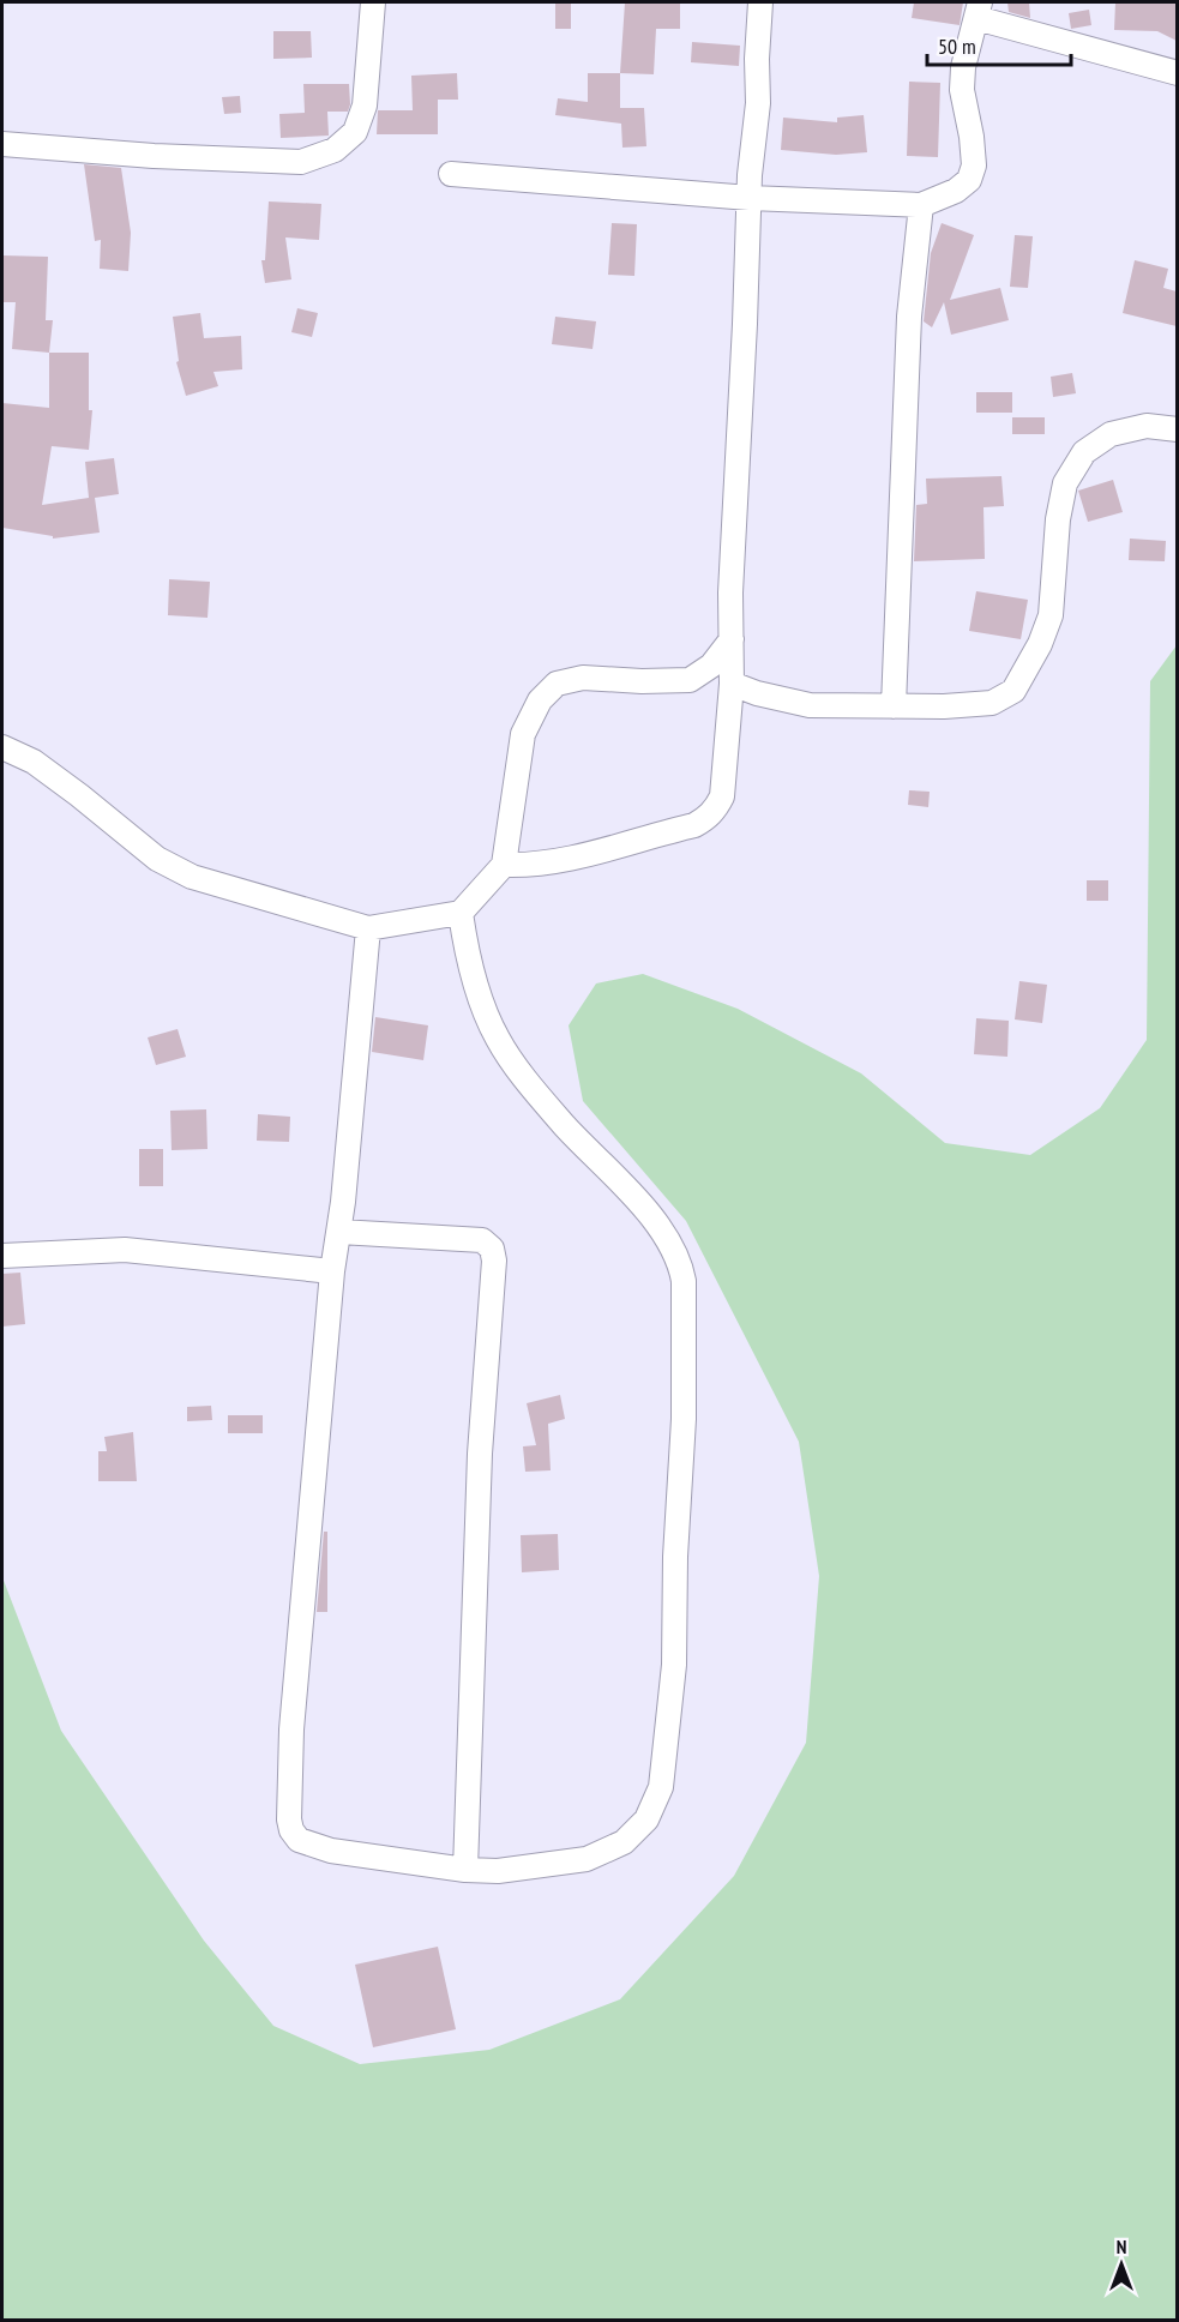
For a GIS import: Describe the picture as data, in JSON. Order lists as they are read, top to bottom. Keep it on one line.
{"scale_bar":"50 m","north":"top"}
